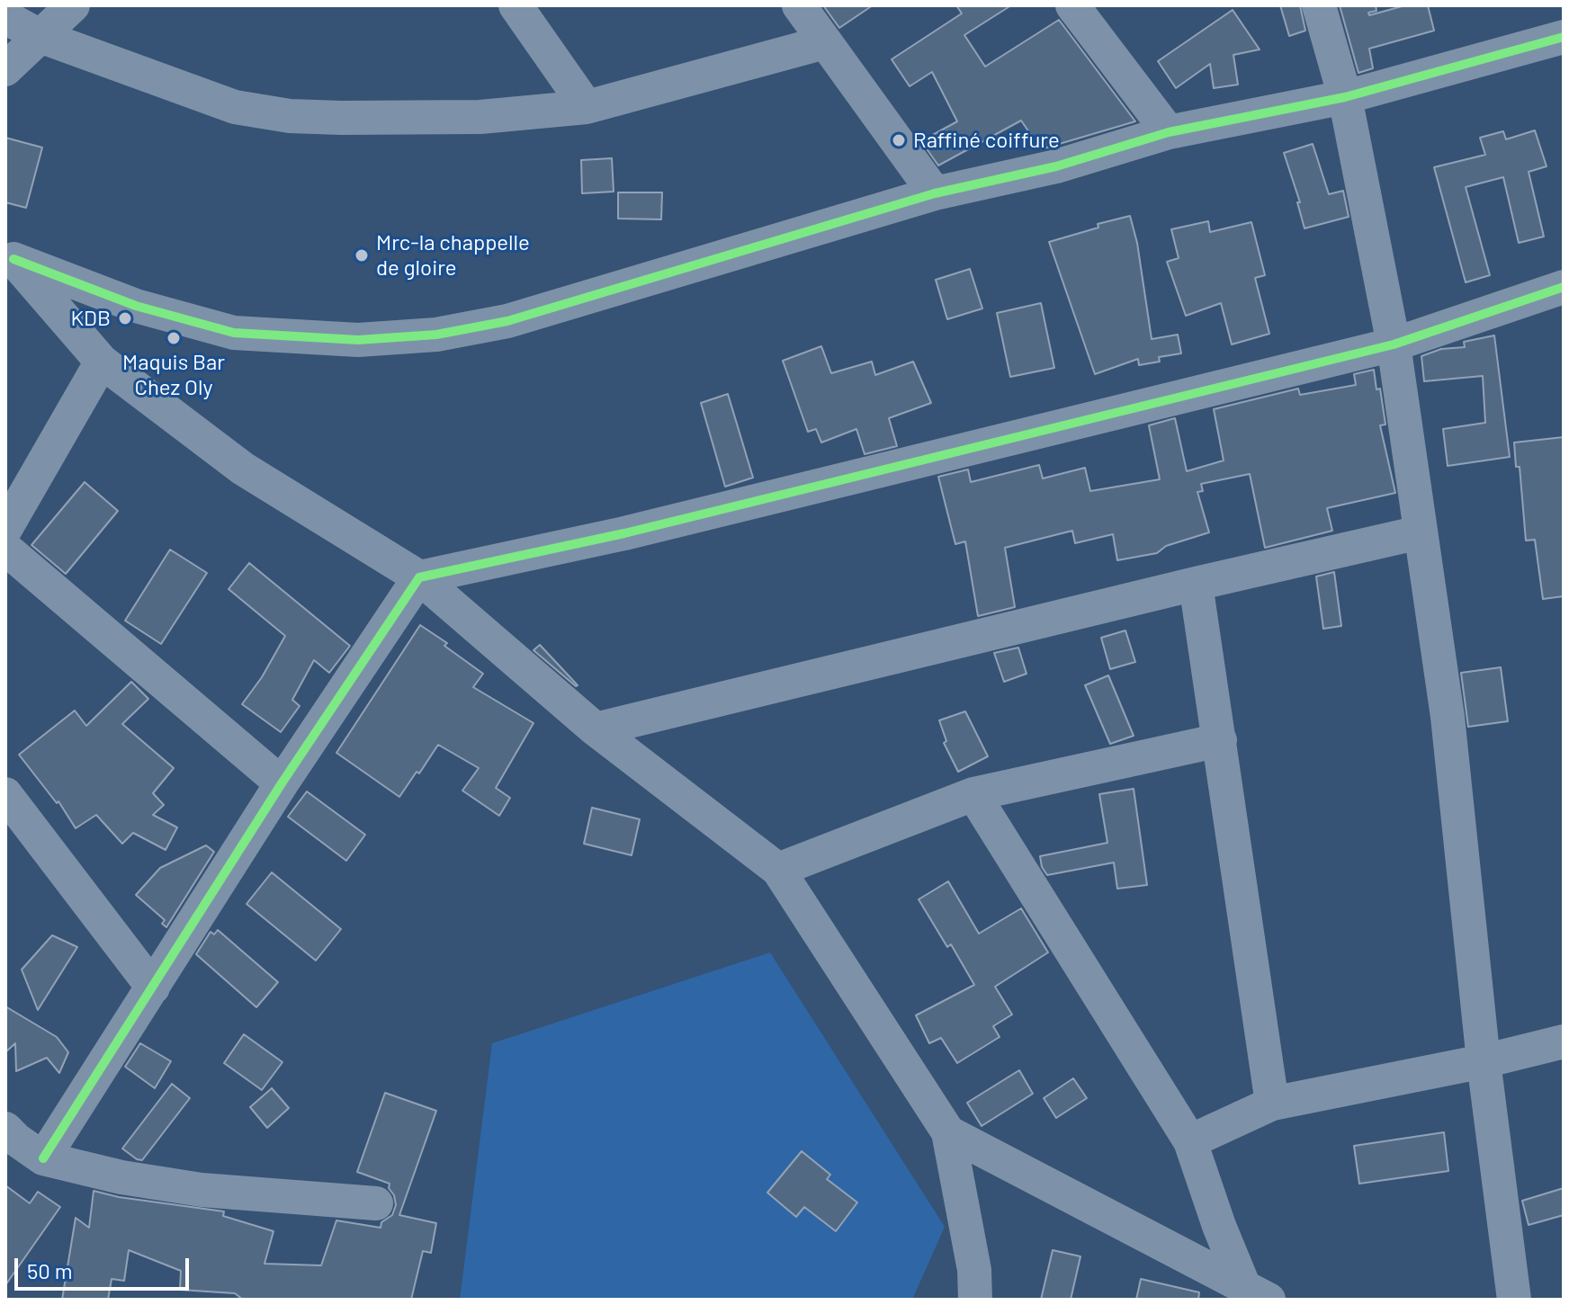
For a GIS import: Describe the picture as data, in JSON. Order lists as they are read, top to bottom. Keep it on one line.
{"places":["Raffiné coiffure","Mrc-la chappelle de gloire","KDB","Maquis Bar Chez Oly"],"scale_bar":"50 m"}
